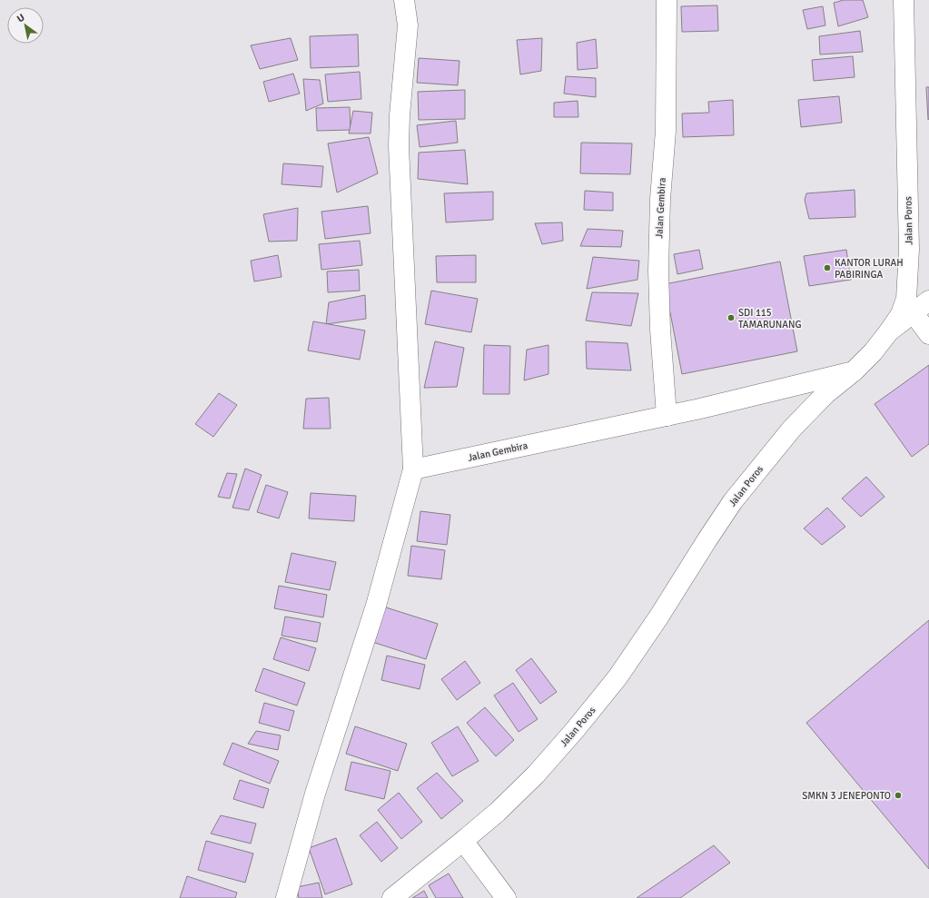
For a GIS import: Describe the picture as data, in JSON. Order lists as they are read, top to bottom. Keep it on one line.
{"streets":{"street":["Jalan Gembira","Jalan Poros"]},"crossings":[["Jalan Gembira","Jalan Poros"]],"places":["KANTOR LURAH PABIRINGA","SDI 115 TAMARUNANG","SMKN 3 JENEPONTO"],"north":"top left"}
